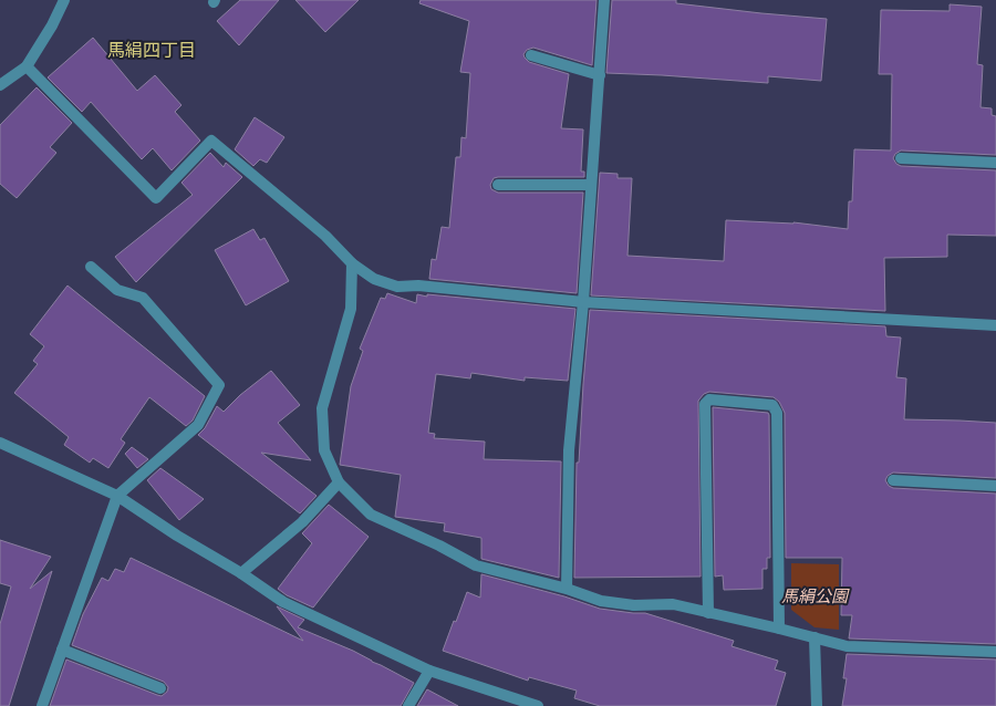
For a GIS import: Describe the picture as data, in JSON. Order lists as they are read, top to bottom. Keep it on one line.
{"districts":["馬絹四丁目"],"parks":["馬絹公園"]}
